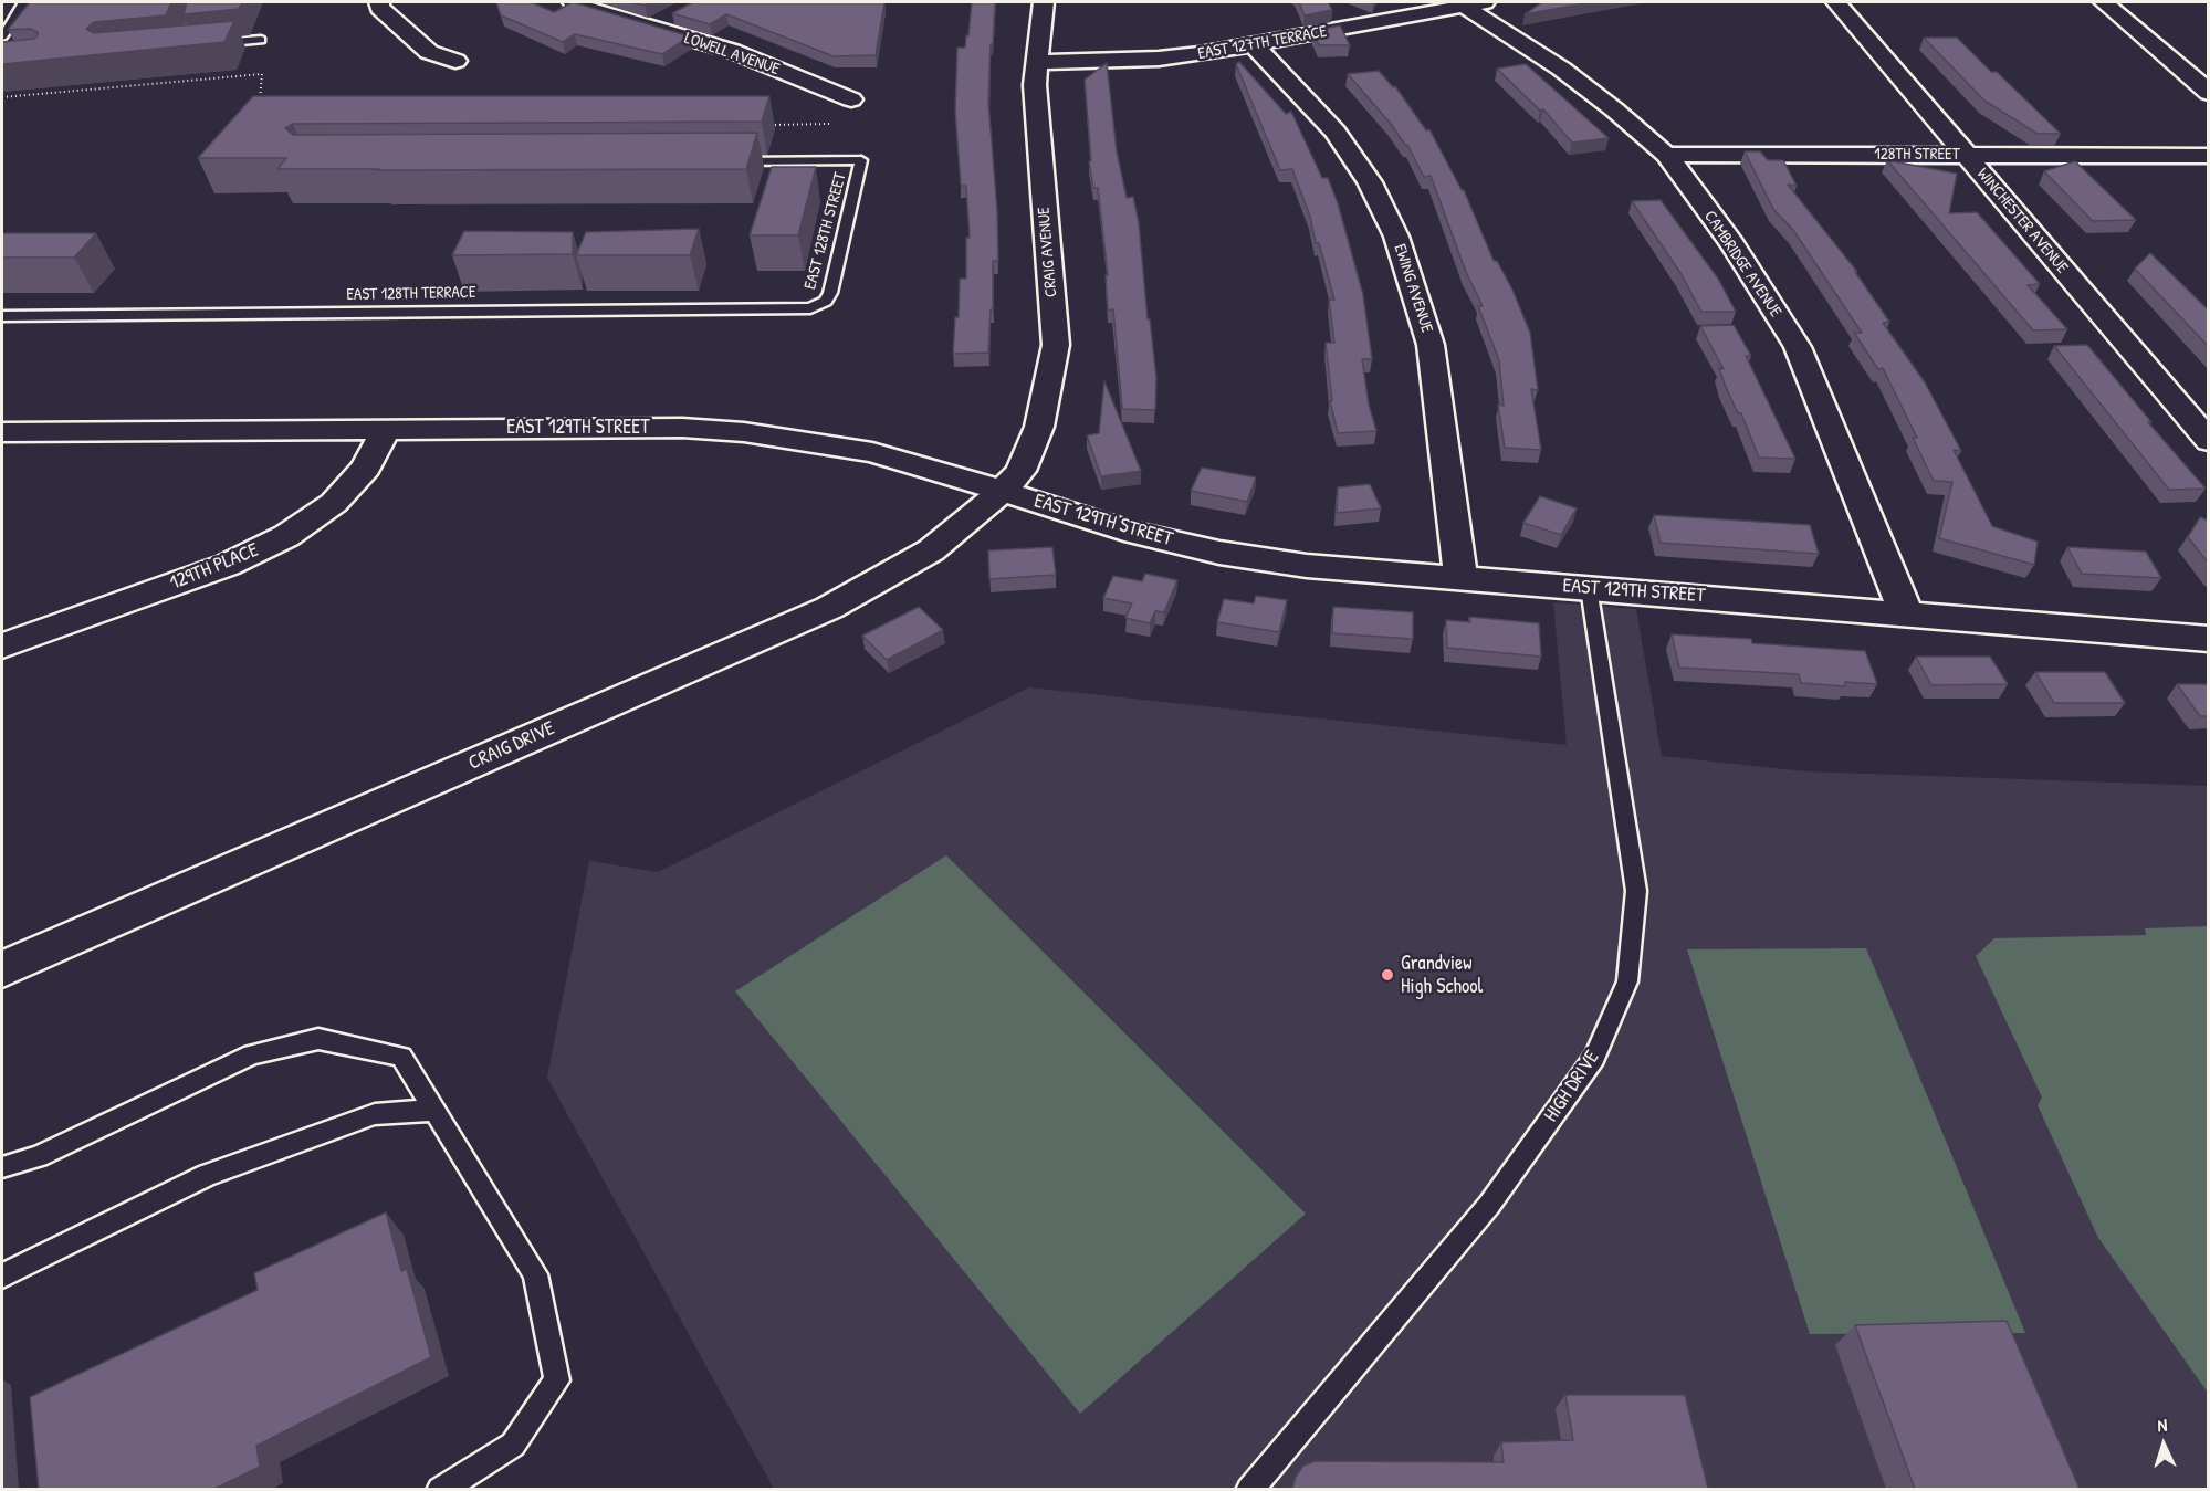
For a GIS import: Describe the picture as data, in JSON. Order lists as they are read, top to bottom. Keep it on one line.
{"streets":{"street":["EAST 127TH TERRACE","LOWELL AVENUE","128TH STREET","WINCHESTER AVENUE","CRAIG AVENUE","CAMBRIDGE AVENUE","EWING AVENUE","EAST 129TH STREET","129TH PLACE","CRAIG DRIVE"],"lane":["EAST 128TH STREET","EAST 128TH TERRACE","HIGH DRIVE"]},"crossings":[["EAST 127TH TERRACE","CRAIG AVENUE"],["EAST 127TH TERRACE","CAMBRIDGE AVENUE"],["EAST 127TH TERRACE","EWING AVENUE"],["128TH STREET","WINCHESTER AVENUE"],["128TH STREET","CAMBRIDGE AVENUE"],["EAST 128TH STREET","EAST 128TH TERRACE"],["CRAIG AVENUE","EAST 129TH STREET"],["CRAIG AVENUE","CRAIG DRIVE"],["CAMBRIDGE AVENUE","EAST 129TH STREET"],["EWING AVENUE","EAST 129TH STREET"],["EAST 129TH STREET","129TH PLACE"],["EAST 129TH STREET","CRAIG DRIVE"],["EAST 129TH STREET","HIGH DRIVE"]],"places":["Grandview High School"],"north":"top"}
